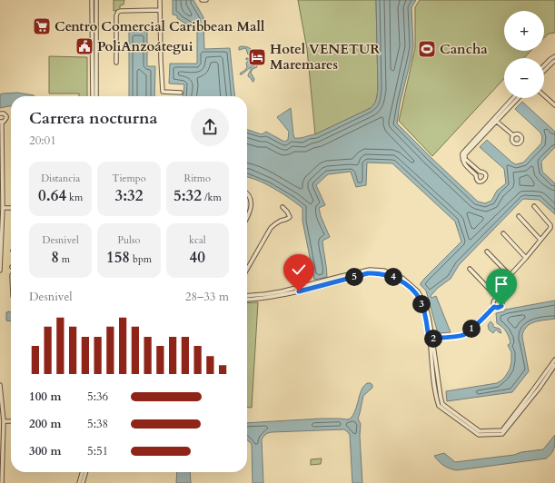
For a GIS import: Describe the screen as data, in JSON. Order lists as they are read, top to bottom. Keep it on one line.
{"places":{"supermarket":["Centro Comercial Caribbean Mall"],"public building":["PoliAnzoátegui"],"sports":["Cancha"],"hotel":["Hotel VENETUR Maremares"]},"page":{"map_buttons":["+","−"],"heading":["Carrera nocturna","20:01"],"stats":[["Distancia","0.64 km"],["Tiempo","3:32"],["Ritmo","5:32 /km"],["Desnivel","8 m"],["Pulso","158 bpm"],["kcal","40"]],"pins":["4","5","3","1","2"],"chart":["Desnivel","28–33 m"],"list":[{"name":"100 m","note":"5:36"},{"name":"200 m","note":"5:38"},{"name":"300 m","note":"5:51"}]}}
